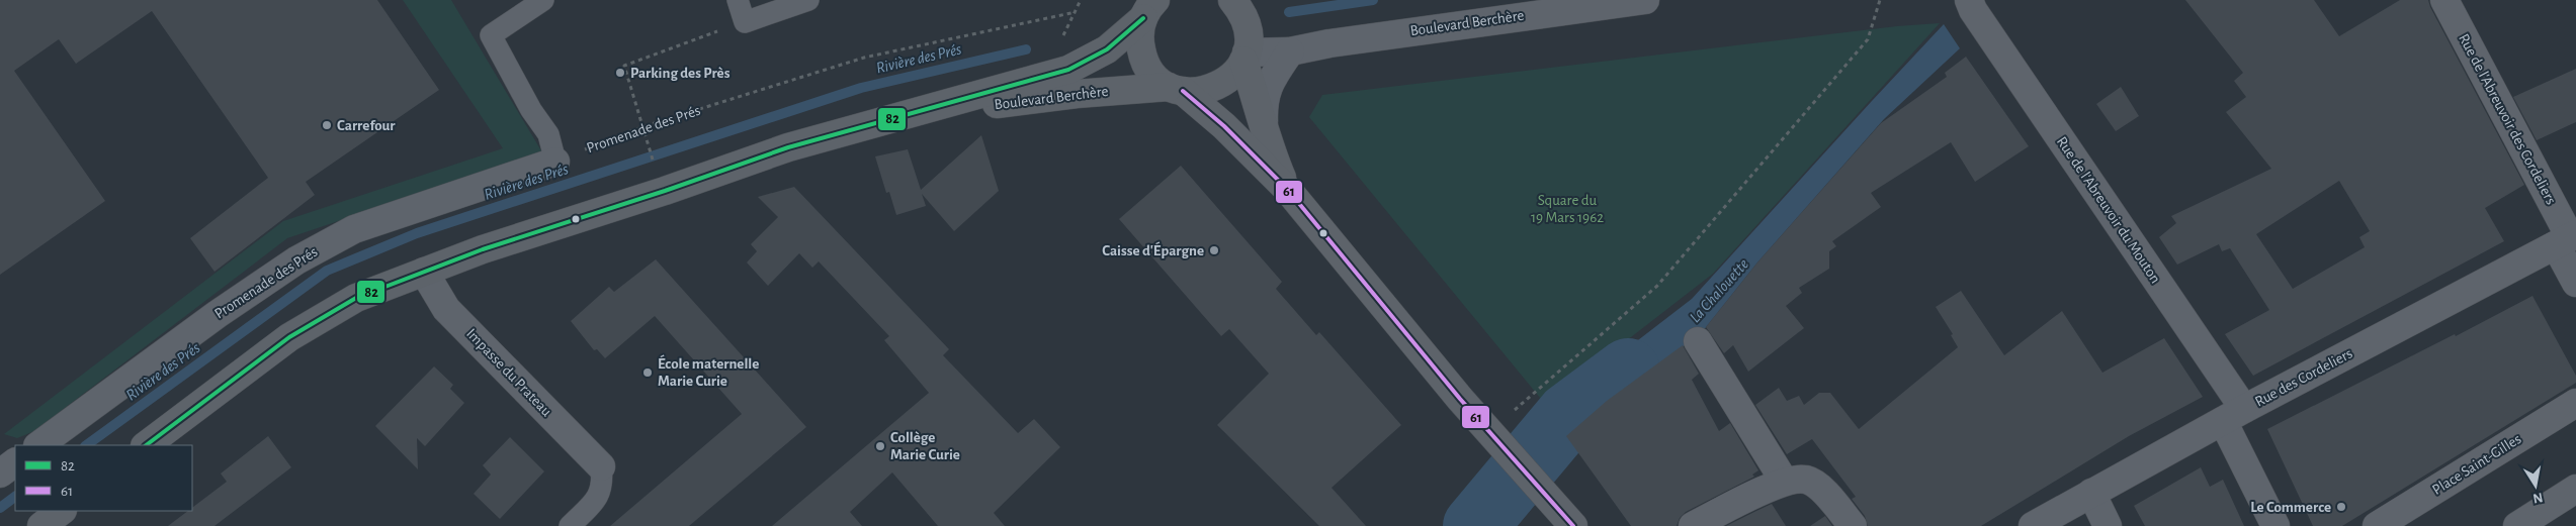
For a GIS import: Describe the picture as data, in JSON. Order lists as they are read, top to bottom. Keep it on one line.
{"streets":{"main road":["Boulevard Berchère"],"street":["Rue de l'Abreuvoir des Cordeliers","Promenade des Prés","Rue de l'Abreuvoir du Mouton","Impasse du Prateau","Rue des Cordeliers","Place Saint-Gilles"]},"crossings":[["Boulevard Berchère","Impasse du Prateau"],["Rue de l'Abreuvoir des Cordeliers","Rue des Cordeliers"],["Rue de l'Abreuvoir du Mouton","Rue des Cordeliers"]],"water":["Rivière des Prés","La Chalouette"],"parks":["Square du 19 Mars 1962"],"places":["Parking des Près","Carrefour","Caisse d'Épargne","École maternelle Marie Curie","Collège Marie Curie","Le Commerce"],"lines":["transit line 82","transit line 61"],"legend":["82","61"],"north":"bottom"}
